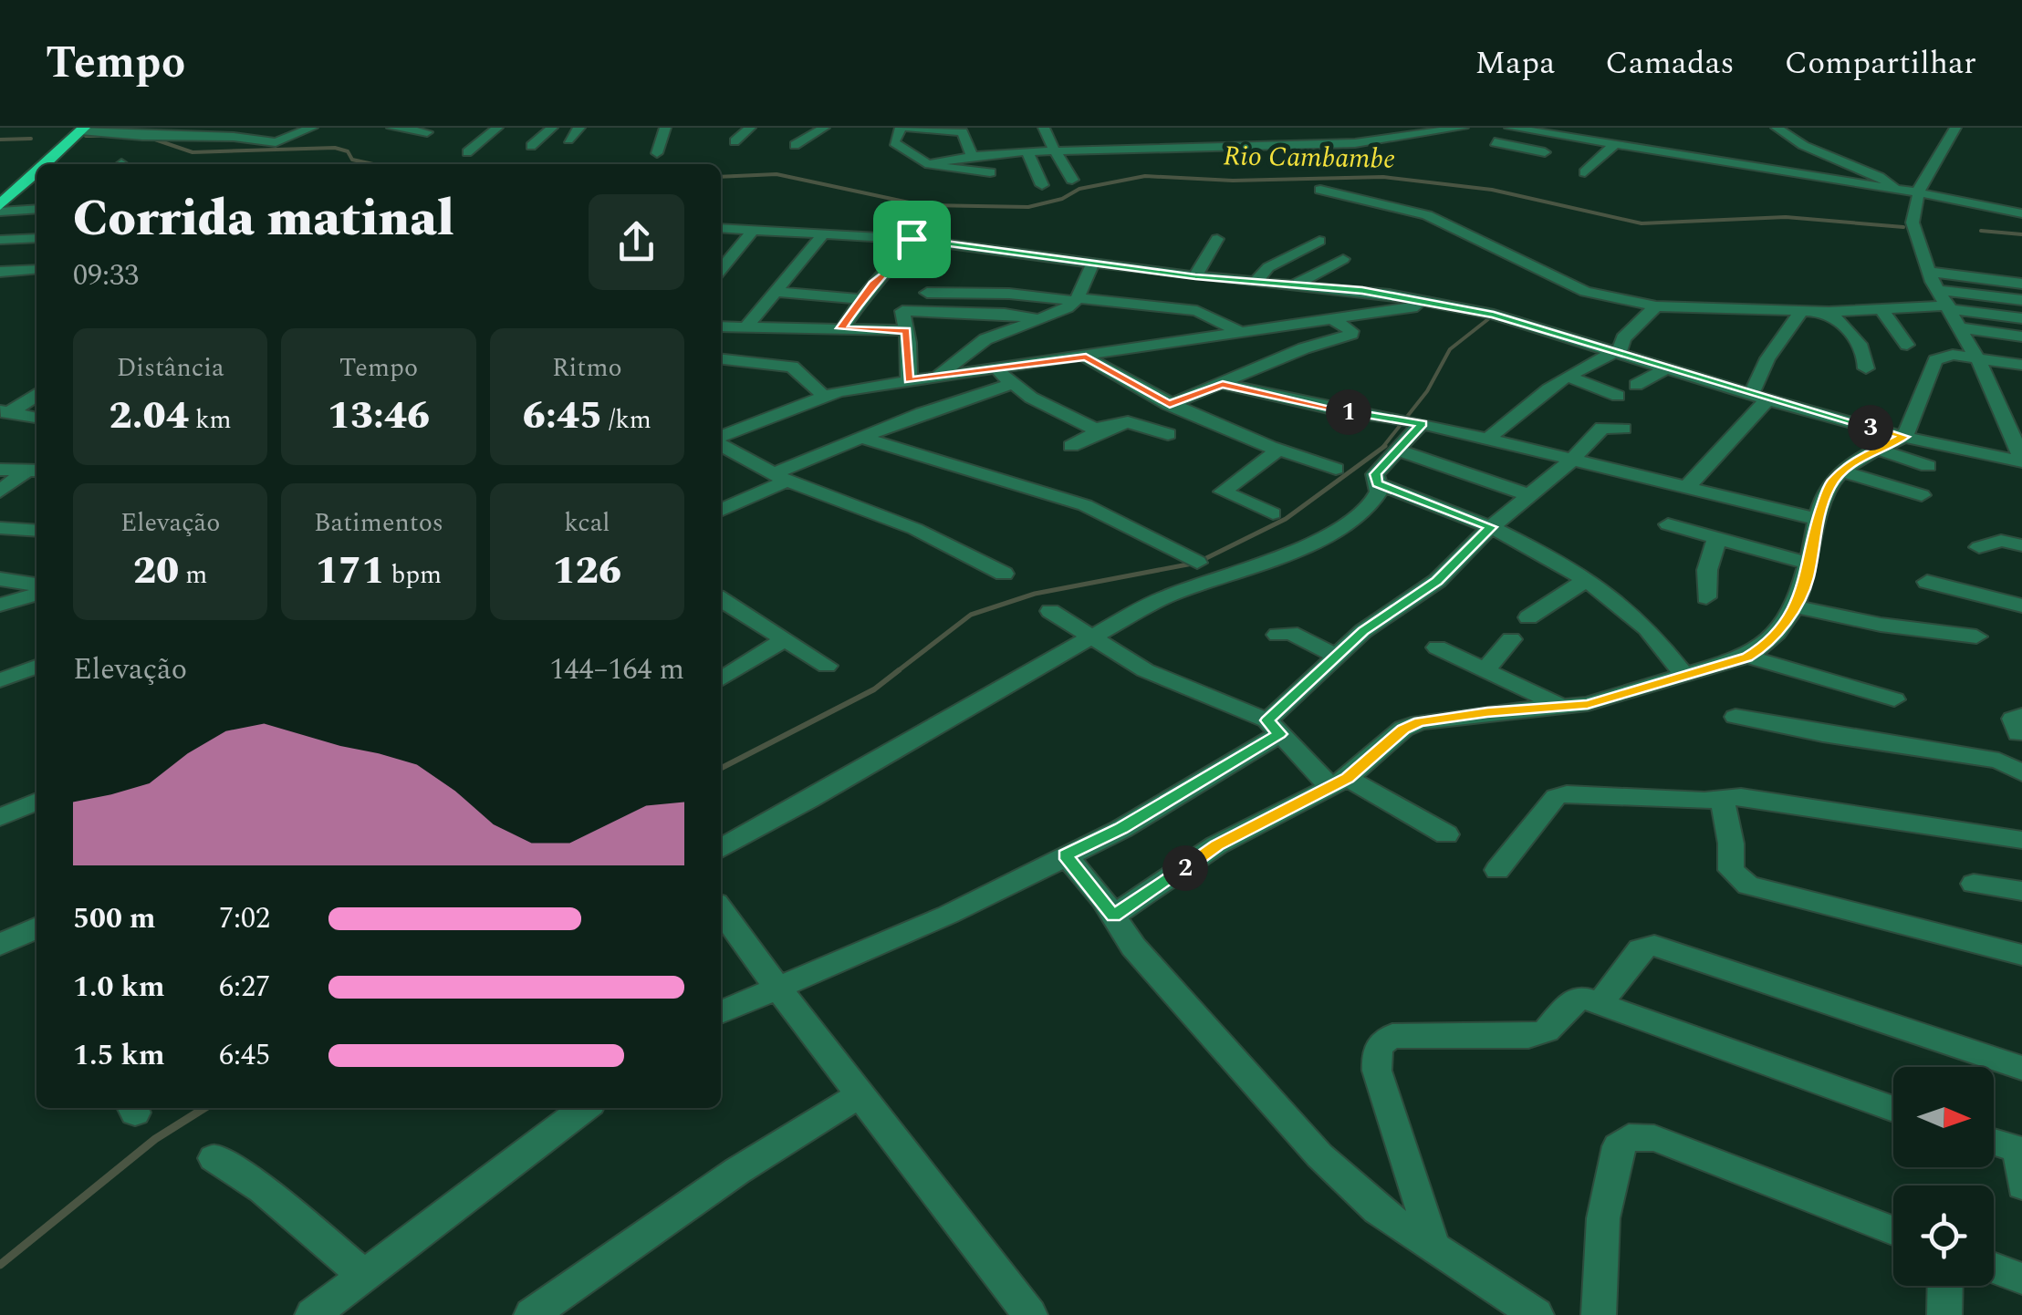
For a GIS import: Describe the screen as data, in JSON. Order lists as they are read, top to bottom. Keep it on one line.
{"water":["Rio Cambambe"],"north":"right","page":{"header":"Tempo","nav":["Mapa","Camadas","Compartilhar"],"heading":["Corrida matinal","09:33"],"stats":[["Distância","2.04 km"],["Tempo","13:46"],["Ritmo","6:45 /km"],["Elevação","20 m"],["Batimentos","171 bpm"],["kcal","126"]],"pins":["1","3","2"],"chart":["Elevação","144–164 m"],"list":[{"name":"500 m","note":"7:02"},{"name":"1.0 km","note":"6:27"},{"name":"1.5 km","note":"6:45"}]}}
